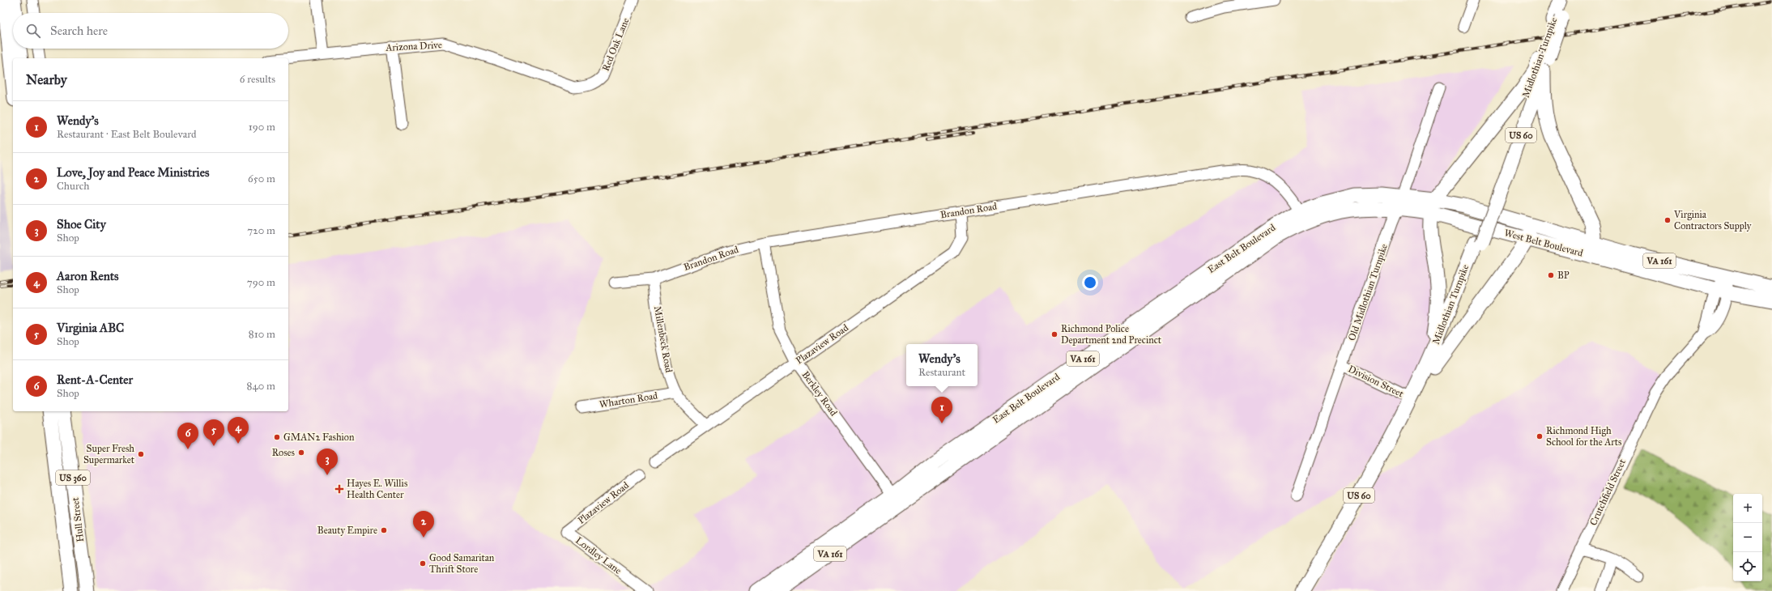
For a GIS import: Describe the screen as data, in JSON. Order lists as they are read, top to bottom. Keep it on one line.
{"streets":{"main road":["Midlothian Turnpike","US 60","West Belt Boulevard","East Belt Boulevard","VA 161","US 360","Hull Street"],"street":["Red Oak Lane","Arizona Drive","Brandon Road","Old Midlothian Turnpike","Millenbeck Road","Plazaview Road","Division Street","Berkley Road","Wharton Road","Crutchfield Street","Lordley Lane"]},"crossings":[["Red Oak Lane","Arizona Drive"],["Midlothian Turnpike","Division Street"],["Brandon Road","East Belt Boulevard"],["Brandon Road","Millenbeck Road"],["Brandon Road","Plazaview Road"],["Brandon Road","Berkley Road"],["West Belt Boulevard","East Belt Boulevard"],["West Belt Boulevard","VA 161"],["East Belt Boulevard","Old Midlothian Turnpike"],["East Belt Boulevard","Berkley Road"],["VA 161","Crutchfield Street"],["Old Midlothian Turnpike","Division Street"],["Millenbeck Road","Plazaview Road"],["Millenbeck Road","Wharton Road"],["Plazaview Road","Berkley Road"],["Plazaview Road","Lordley Lane"]],"places":{"other":["Virginia Contractors Supply","BP","Richmond Police Department 2nd Precinct","Richmond High School for the Arts","GMAN2 Fashion","Roses","Super Fresh Supermarket","Beauty Empire","Good Samaritan Thrift Store"],"health":["Hayes E. Willis Health Center"]},"page":{"search":"Search here","heading":["Nearby","6 results"],"list":[{"mark":"1","name":"Wendy's","note":"Restaurant · East Belt Boulevard","value":"190 m"},{"mark":"2","name":"Love, Joy and Peace Ministries","note":"Church","value":"650 m"},{"mark":"3","name":"Shoe City","note":"Shop","value":"720 m"},{"mark":"4","name":"Aaron Rents","note":"Shop","value":"790 m"},{"mark":"5","name":"Virginia ABC","note":"Shop","value":"810 m"},{"mark":"6","name":"Rent-A-Center","note":"Shop","value":"840 m"}],"popup":["Wendy's","Restaurant"],"pins":["1","4","5","6","3","2"],"map_buttons":["+","−"]}}
